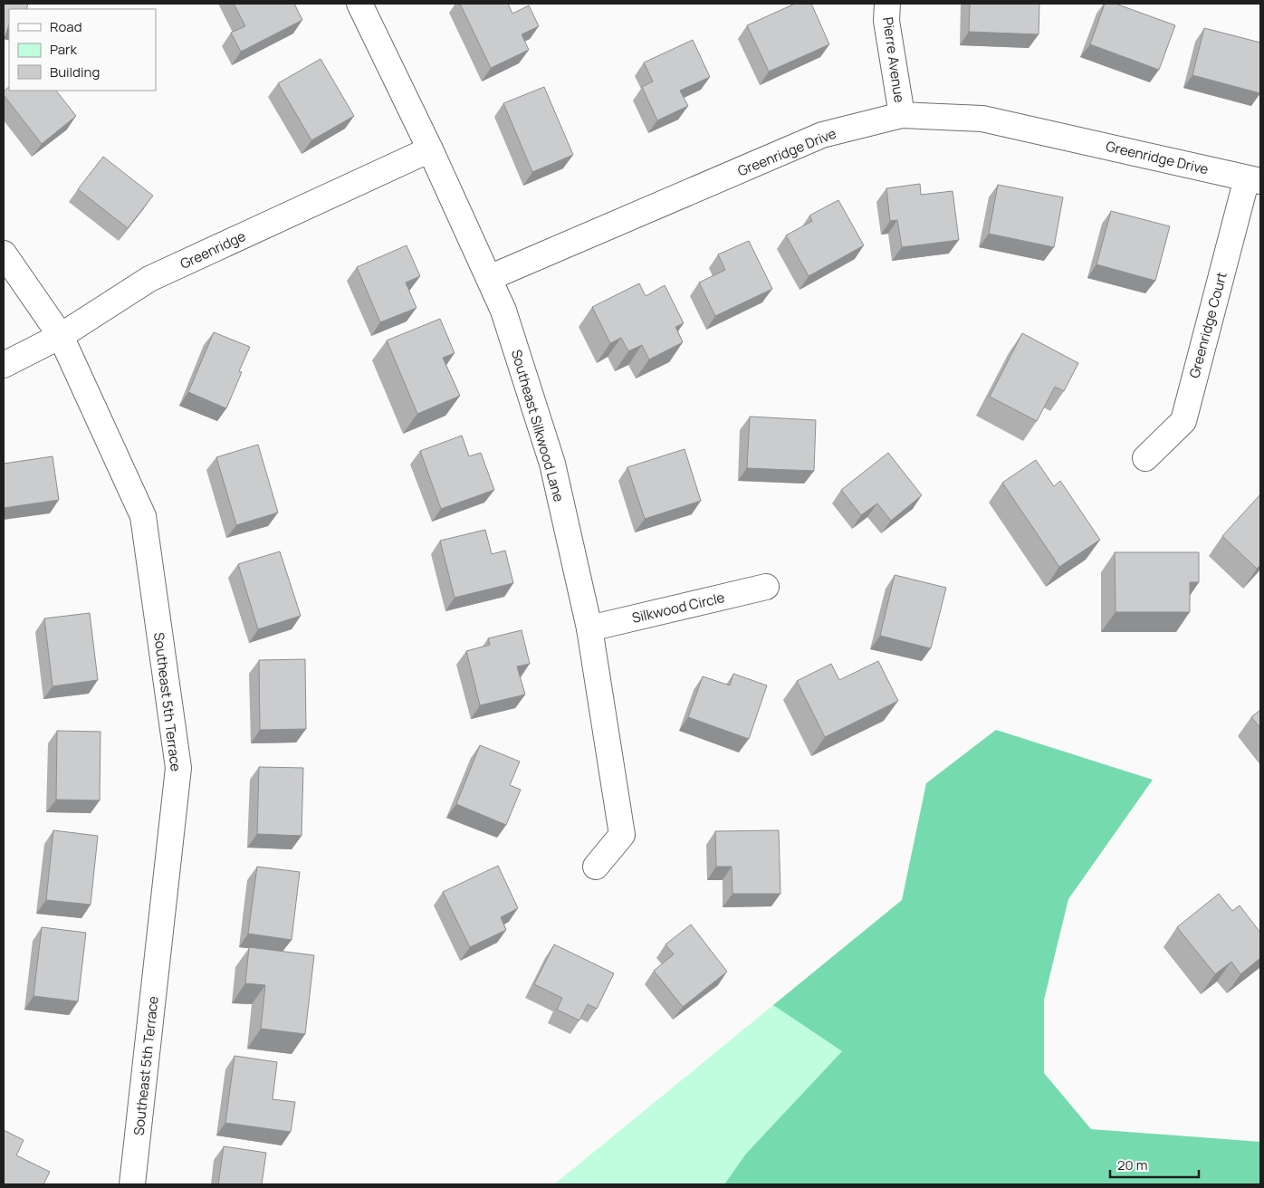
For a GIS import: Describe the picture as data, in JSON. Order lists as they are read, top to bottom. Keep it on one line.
{"streets":{"street":["Pierre Avenue","Greenridge Drive","Greenridge","Greenridge Court","Southeast Silkwood Lane","Silkwood Circle","Southeast 5th Terrace"]},"crossings":[["Pierre Avenue","Greenridge Drive"],["Greenridge Drive","Greenridge Court"],["Greenridge Drive","Southeast Silkwood Lane"],["Greenridge","Southeast Silkwood Lane"],["Greenridge","Southeast 5th Terrace"],["Southeast Silkwood Lane","Silkwood Circle"]],"legend":["Road","Park","Building"],"scale_bar":"20 m"}
